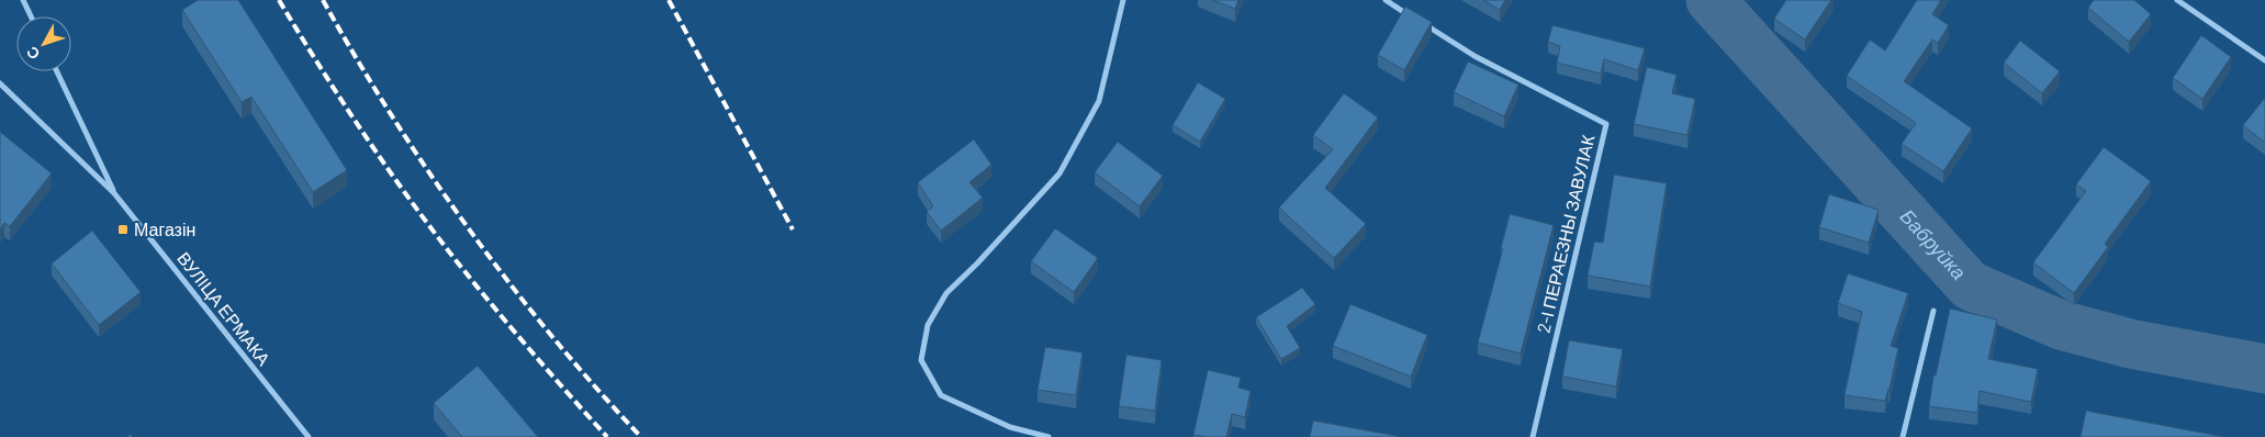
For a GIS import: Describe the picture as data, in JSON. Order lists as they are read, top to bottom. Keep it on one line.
{"streets":{"street":["2-І ПЕРАЕЗНЫ ЗАВУЛАК","ВУЛІЦА ЕРМАКА"]},"water":["Бабруйка"],"places":{"transit":["Магазін"]},"north":"bottom left"}
